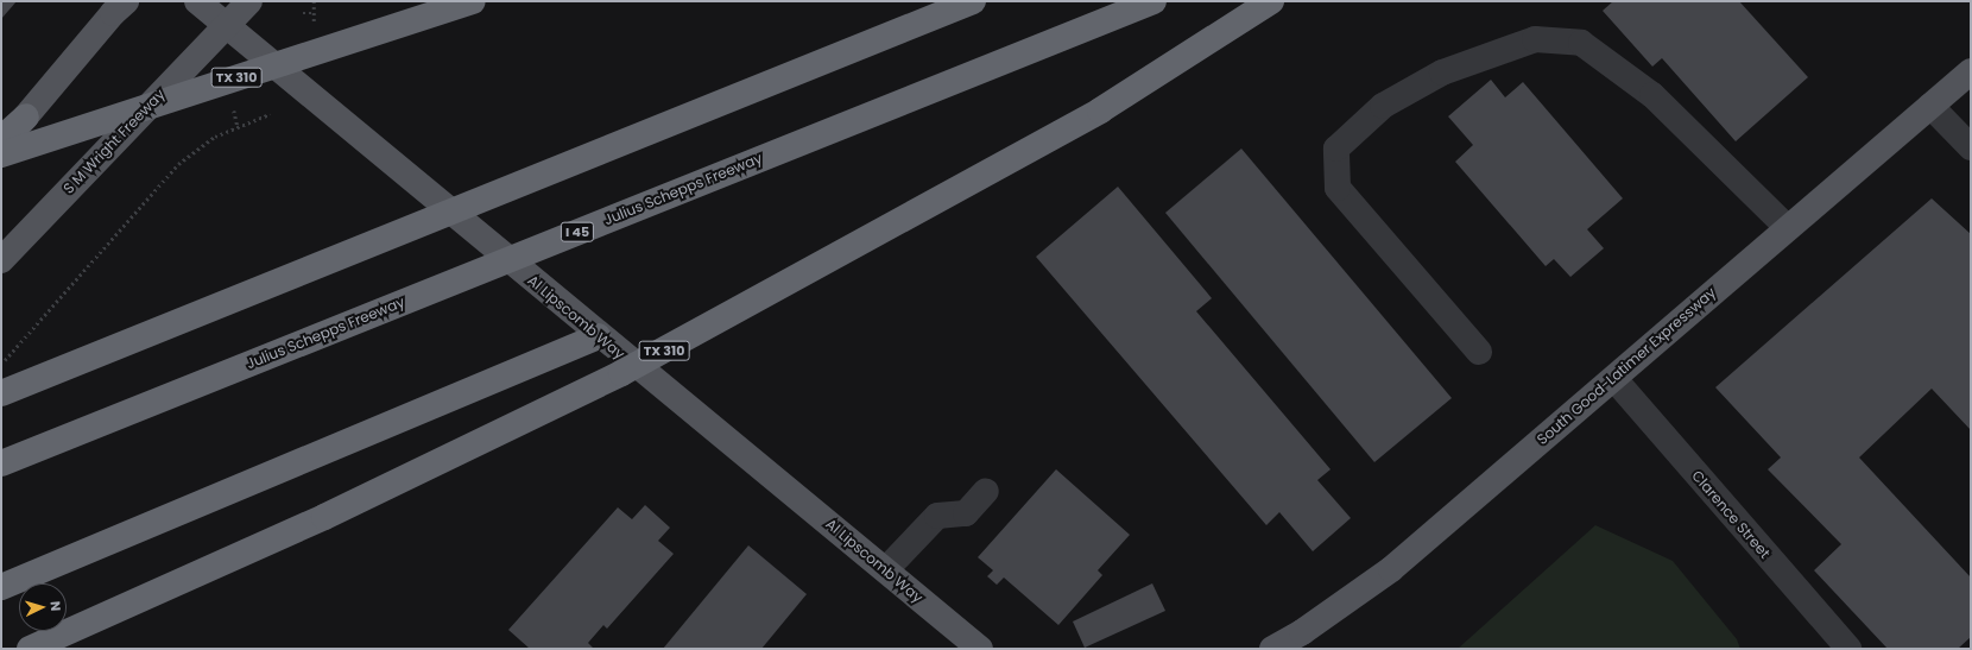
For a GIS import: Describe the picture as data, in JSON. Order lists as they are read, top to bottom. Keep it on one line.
{"streets":{"highway":["TX 310","Julius Schepps Freeway","I 45"],"main road":["S M Wright Freeway","Al Lipscomb Way","South Good-Latimer Expressway"],"street":["Clarence Street"]},"crossings":[["S M Wright Freeway","Al Lipscomb Way"],["South Good-Latimer Expressway","Clarence Street"]],"north":"right"}
